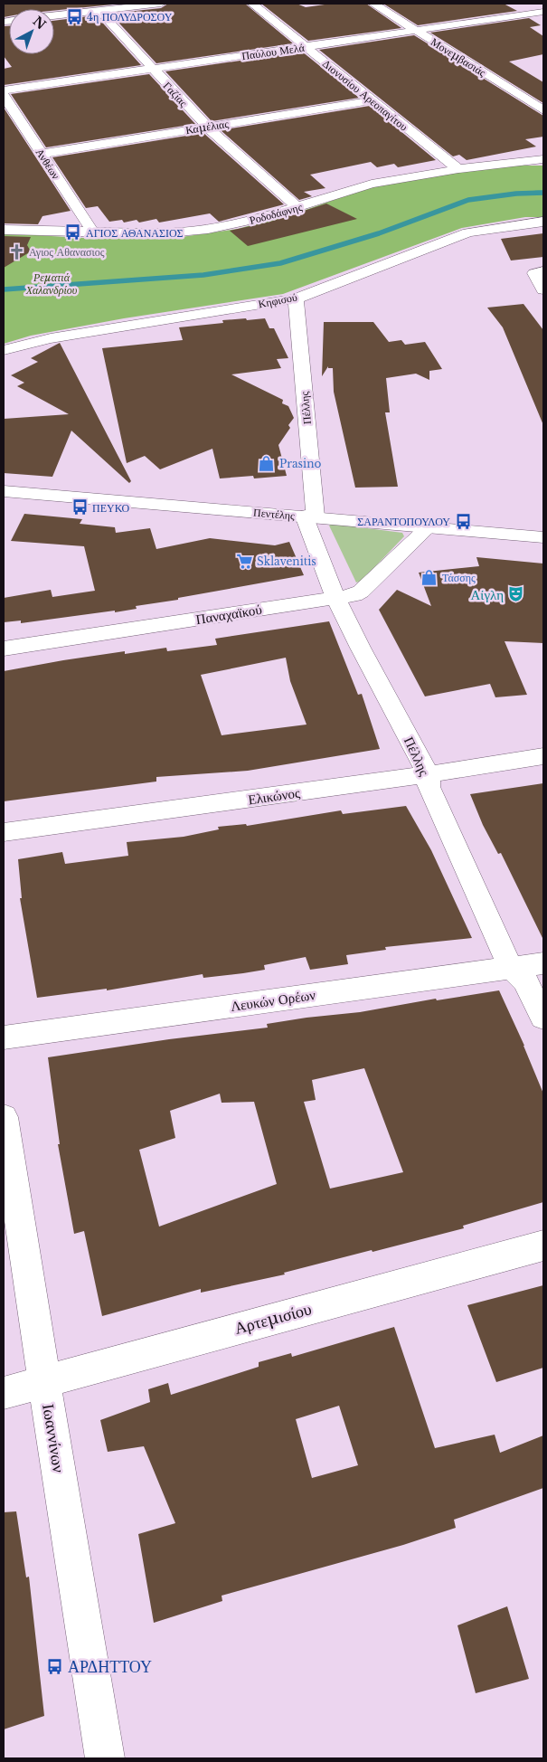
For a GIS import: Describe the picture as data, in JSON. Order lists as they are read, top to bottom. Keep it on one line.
{"streets":{"street":["Παύλου Μελά","Μονεμβασιάς","Γαζίας","Διονυσίου Αρεοπαγίτου","Καμέλιας","Ανθέων","Ροδοδάφνης","Κηφισού","Πέλλης","Πεντέλης","Παναχαϊκού","Ελικώνος","Λευκών Ορέων","Αρτεμισίου","Ιωαννίνων"]},"crossings":[["Παύλου Μελά","Μονεμβασιάς"],["Παύλου Μελά","Γαζίας"],["Παύλου Μελά","Διονυσίου Αρεοπαγίτου"],["Γαζίας","Καμέλιας"],["Γαζίας","Ροδοδάφνης"],["Διονυσίου Αρεοπαγίτου","Καμέλιας"],["Διονυσίου Αρεοπαγίτου","Ροδοδάφνης"],["Καμέλιας","Ανθέων"],["Ανθέων","Ροδοδάφνης"],["Κηφισού","Πέλλης"],["Πέλλης","Πεντέλης"],["Πέλλης","Παναχαϊκού"],["Πέλλης","Ελικώνος"],["Πέλλης","Λευκών Ορέων"],["Πεντέλης","Παναχαϊκού"],["Αρτεμισίου","Ιωαννίνων"]],"parks":["Ρεματιά Χαλανδρίου"],"places":{"bus stop":["4η ΠΟΛΥΔΡΟΣΟΥ","ΑΓΙΟΣ ΑΘΑΝΑΣΙΟΣ","ΠΕΥΚΟ","ΣΑΡΑΝΤΟΠΟΥΛΟΥ","ΑΡΔΗΤΤΟΥ"],"church":["Αγιος Αθανασιος"],"shop":["Prasino","Τάσσης"],"supermarket":["Sklavenitis"],"theatre":["Αίγλη"]},"north":"top right"}
